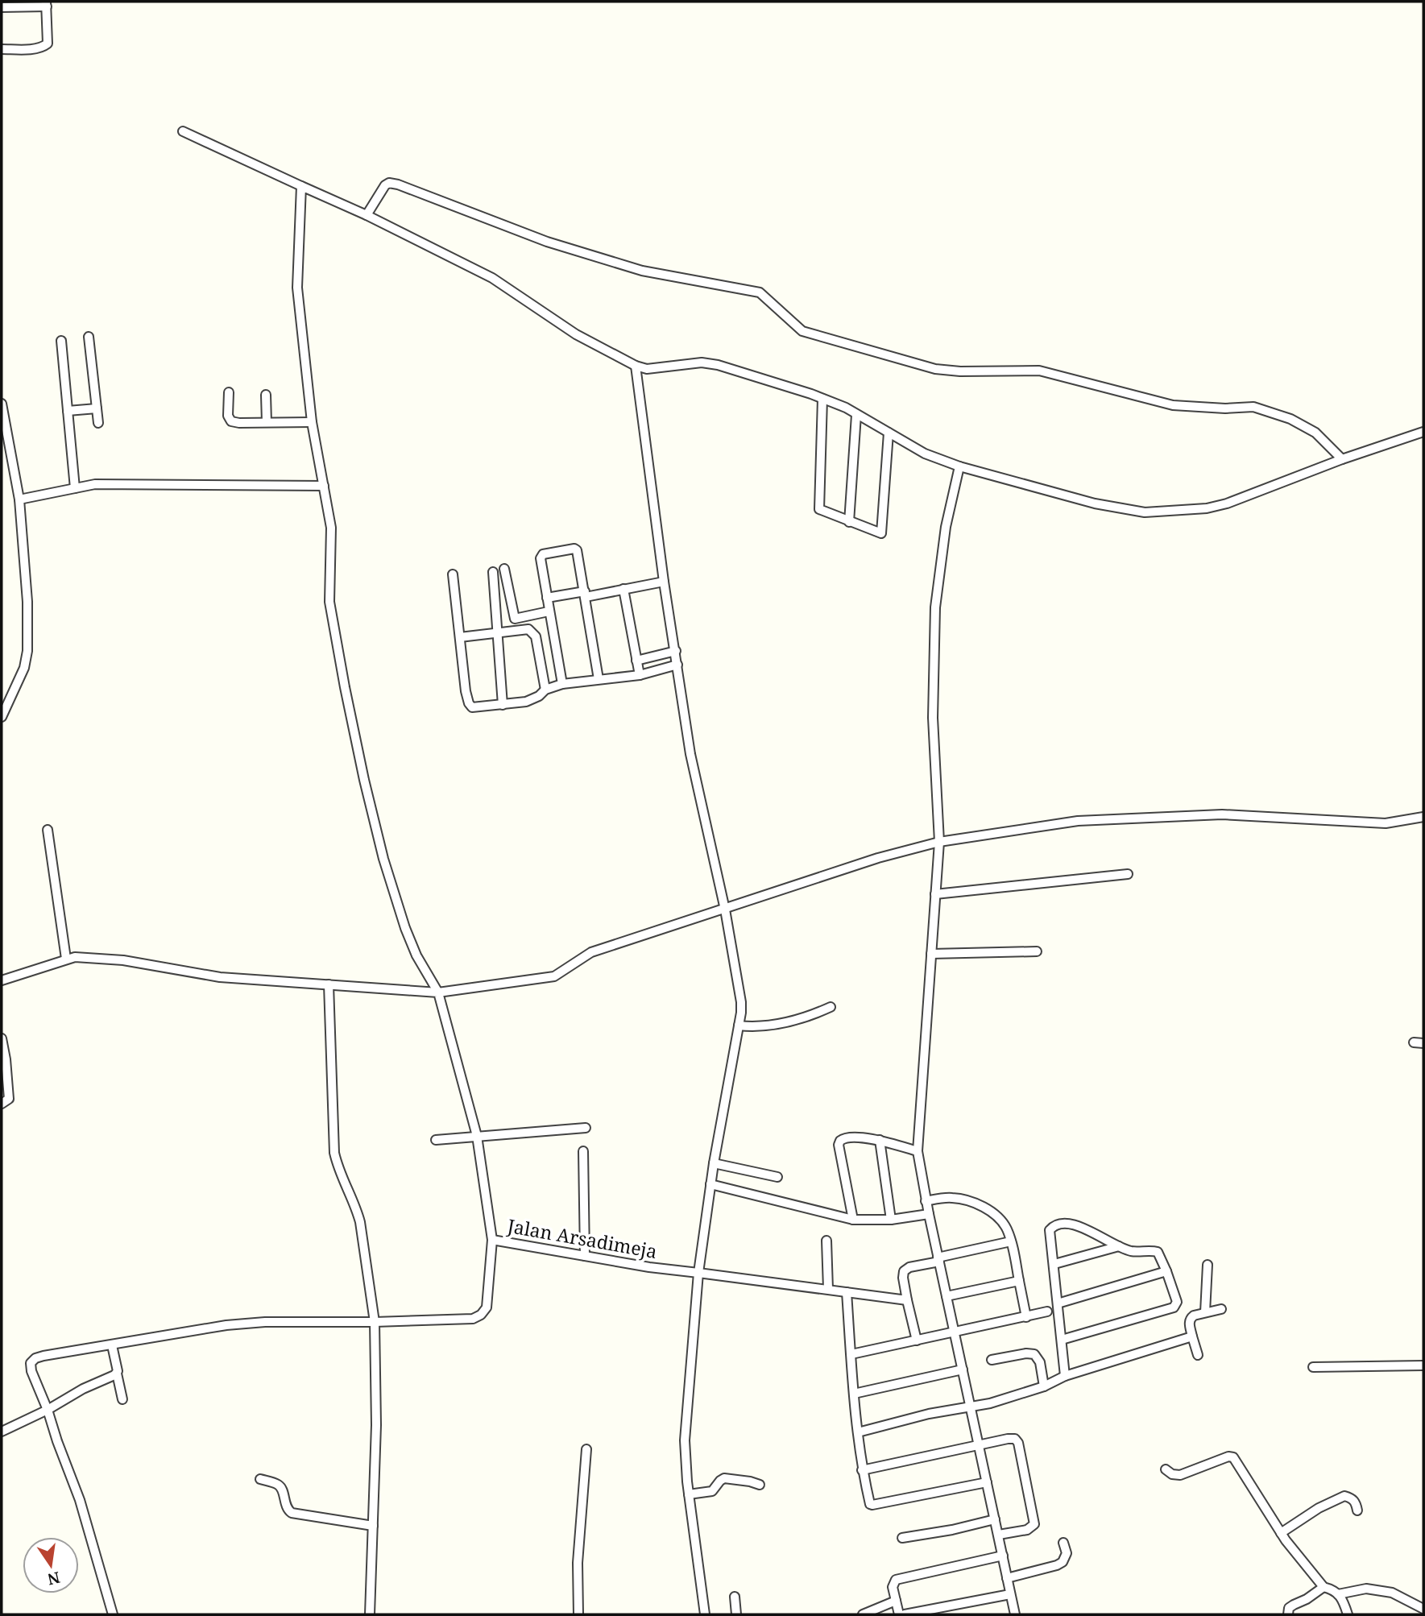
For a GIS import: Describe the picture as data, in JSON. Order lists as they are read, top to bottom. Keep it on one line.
{"streets":{"street":["Jalan Arsadimeja"]},"north":"bottom"}
